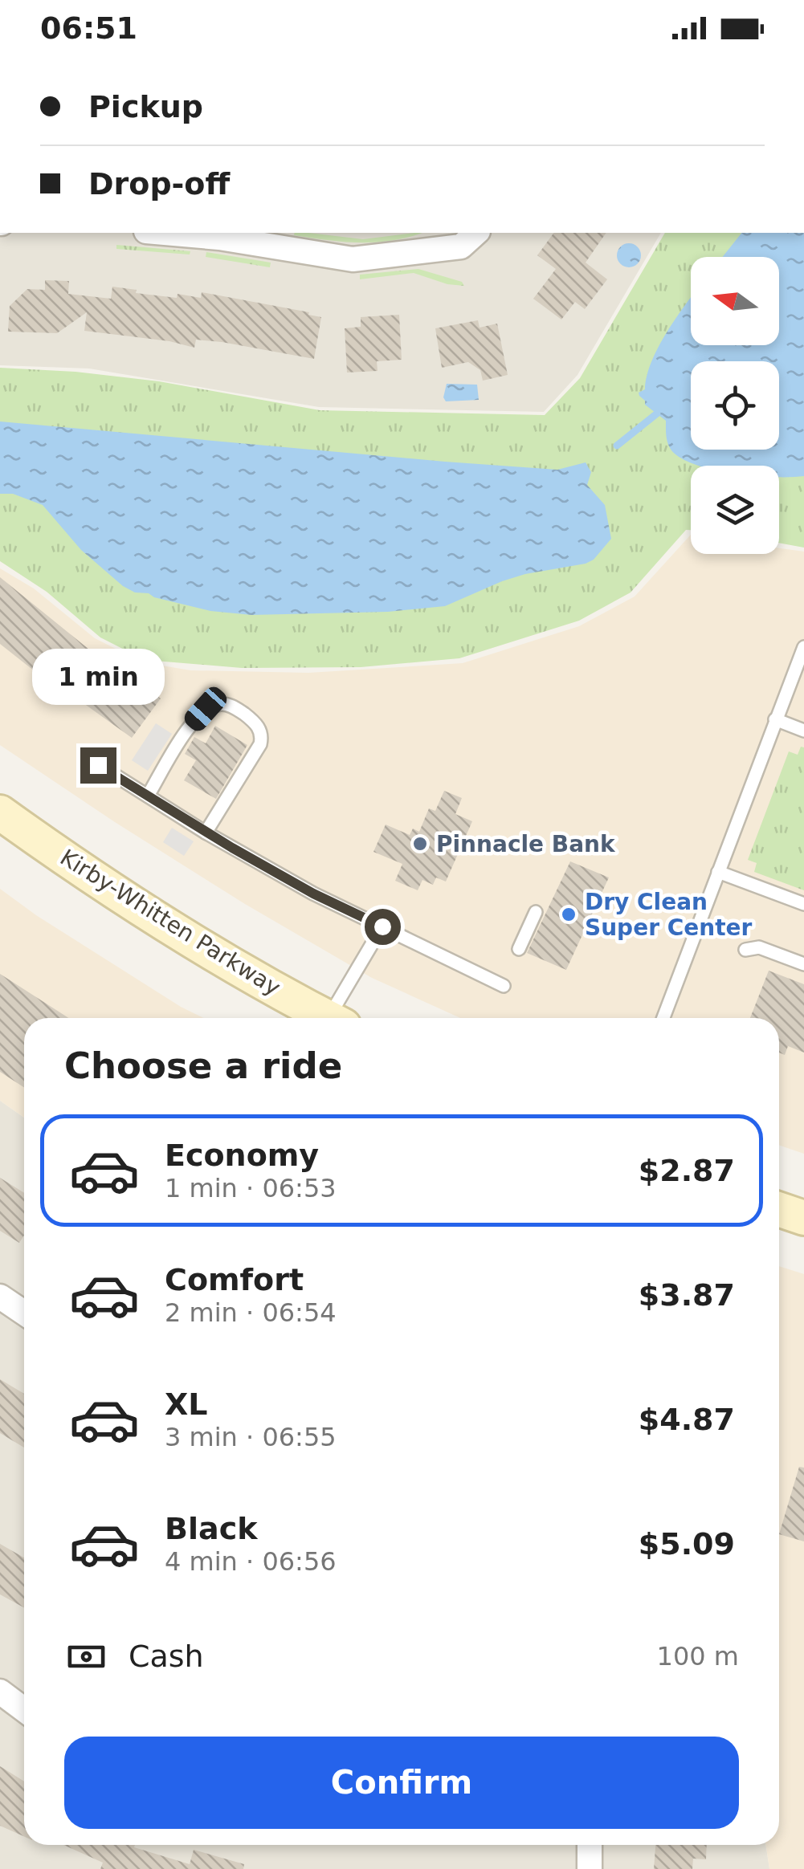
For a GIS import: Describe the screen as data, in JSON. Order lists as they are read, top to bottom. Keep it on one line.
{"streets":{"main road":["Kirby-Whitten Parkway"]},"places":["Pinnacle Bank","Dry Clean Super Center"],"north":"left","page":{"status":"06:51","banner":["Pickup","Drop-off"],"bubble":"1 min","heading":"Choose a ride","list":[{"name":"Economy","note":"1 min · 06:53","value":"$2.87"},{"name":"Comfort","note":"2 min · 06:54","value":"$3.87"},{"name":"XL","note":"3 min · 06:55","value":"$4.87"},{"name":"Black","note":"4 min · 06:56","value":"$5.09"}],"pay":["Cash","100 m"],"buttons":"Confirm"}}
